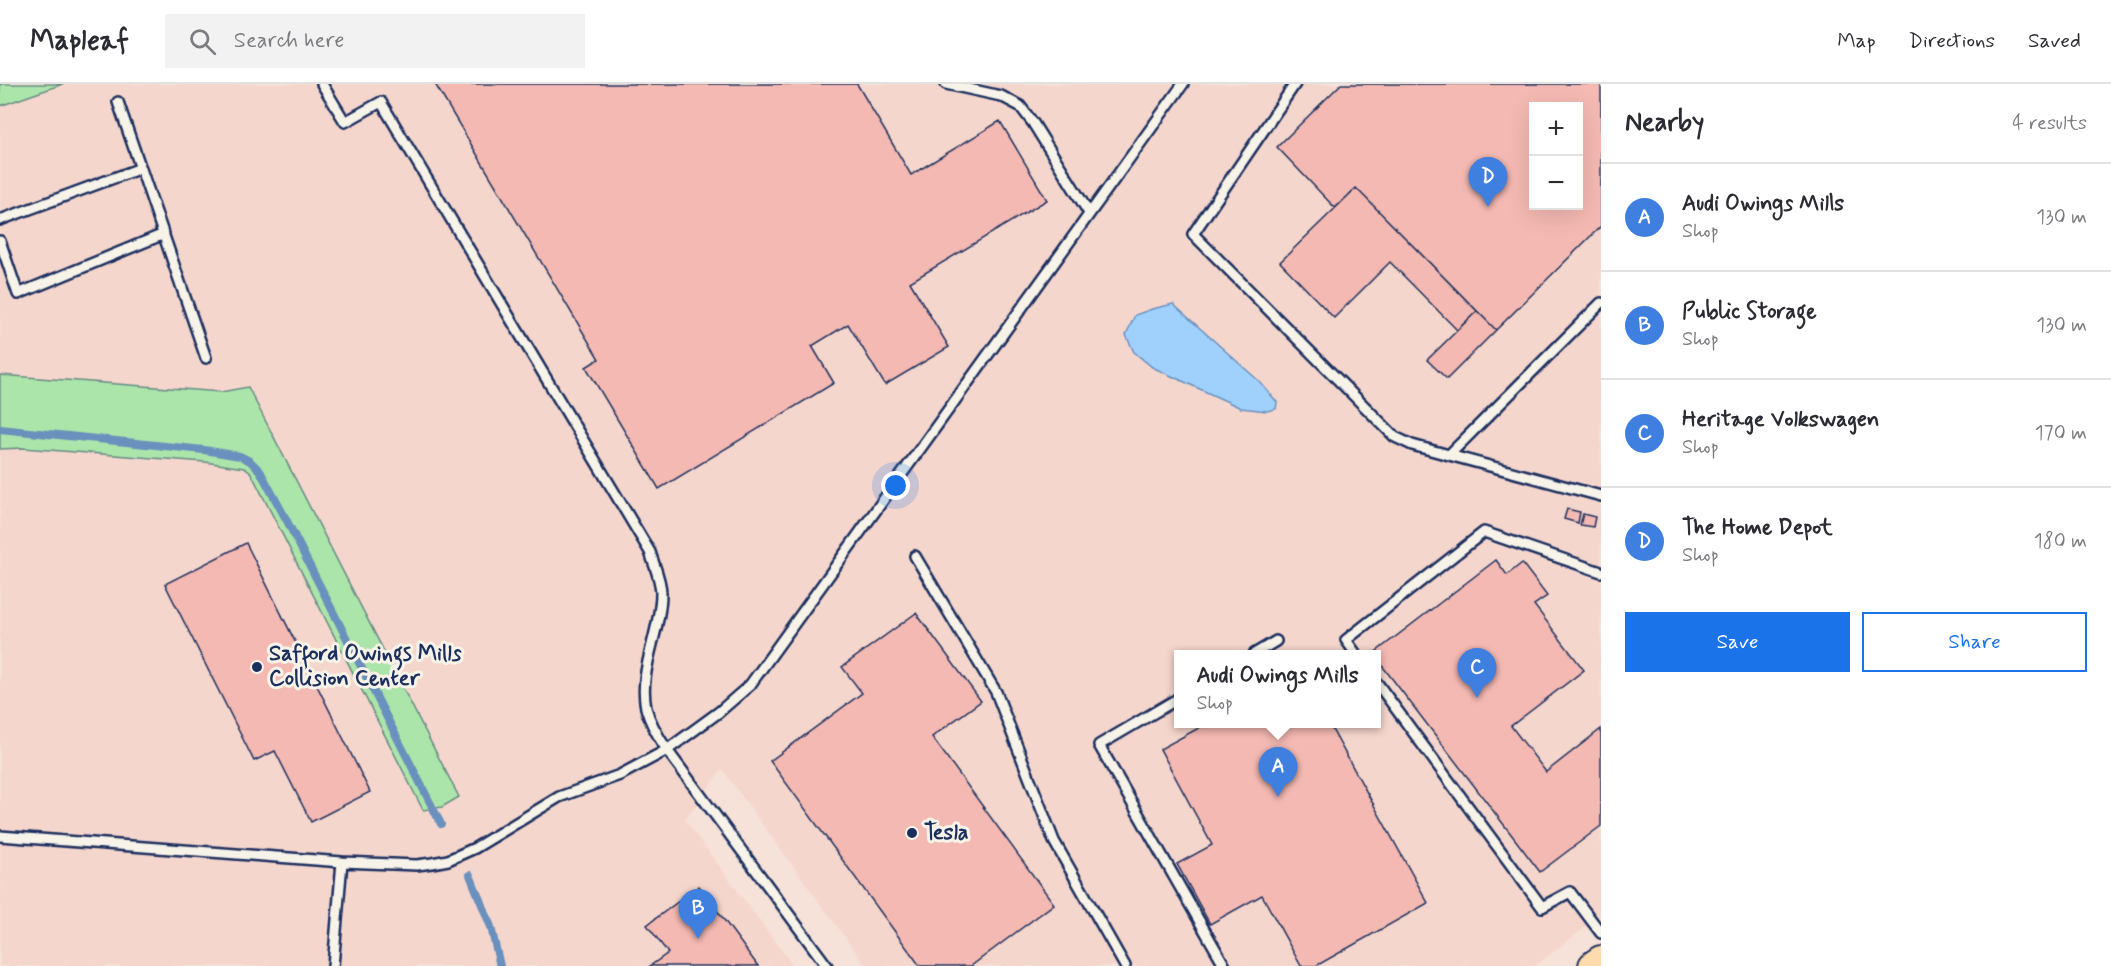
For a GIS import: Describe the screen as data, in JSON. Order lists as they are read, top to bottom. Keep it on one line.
{"places":["Safford Owings Mills Collision Center","Tesla"],"page":{"header":"Mapleaf","search":"Search here","nav":["Map","Directions","Saved"],"heading":["Nearby","4 results"],"map_buttons":["+","−"],"pins":["D","C","A","B"],"list":[{"mark":"A","name":"Audi Owings Mills","note":"Shop","value":"130 m"},{"mark":"B","name":"Public Storage","note":"Shop","value":"130 m"},{"mark":"C","name":"Heritage Volkswagen","note":"Shop","value":"170 m"},{"mark":"D","name":"The Home Depot","note":"Shop","value":"180 m"}],"buttons":["Save","Share"],"popup":["Audi Owings Mills","Shop"]}}
